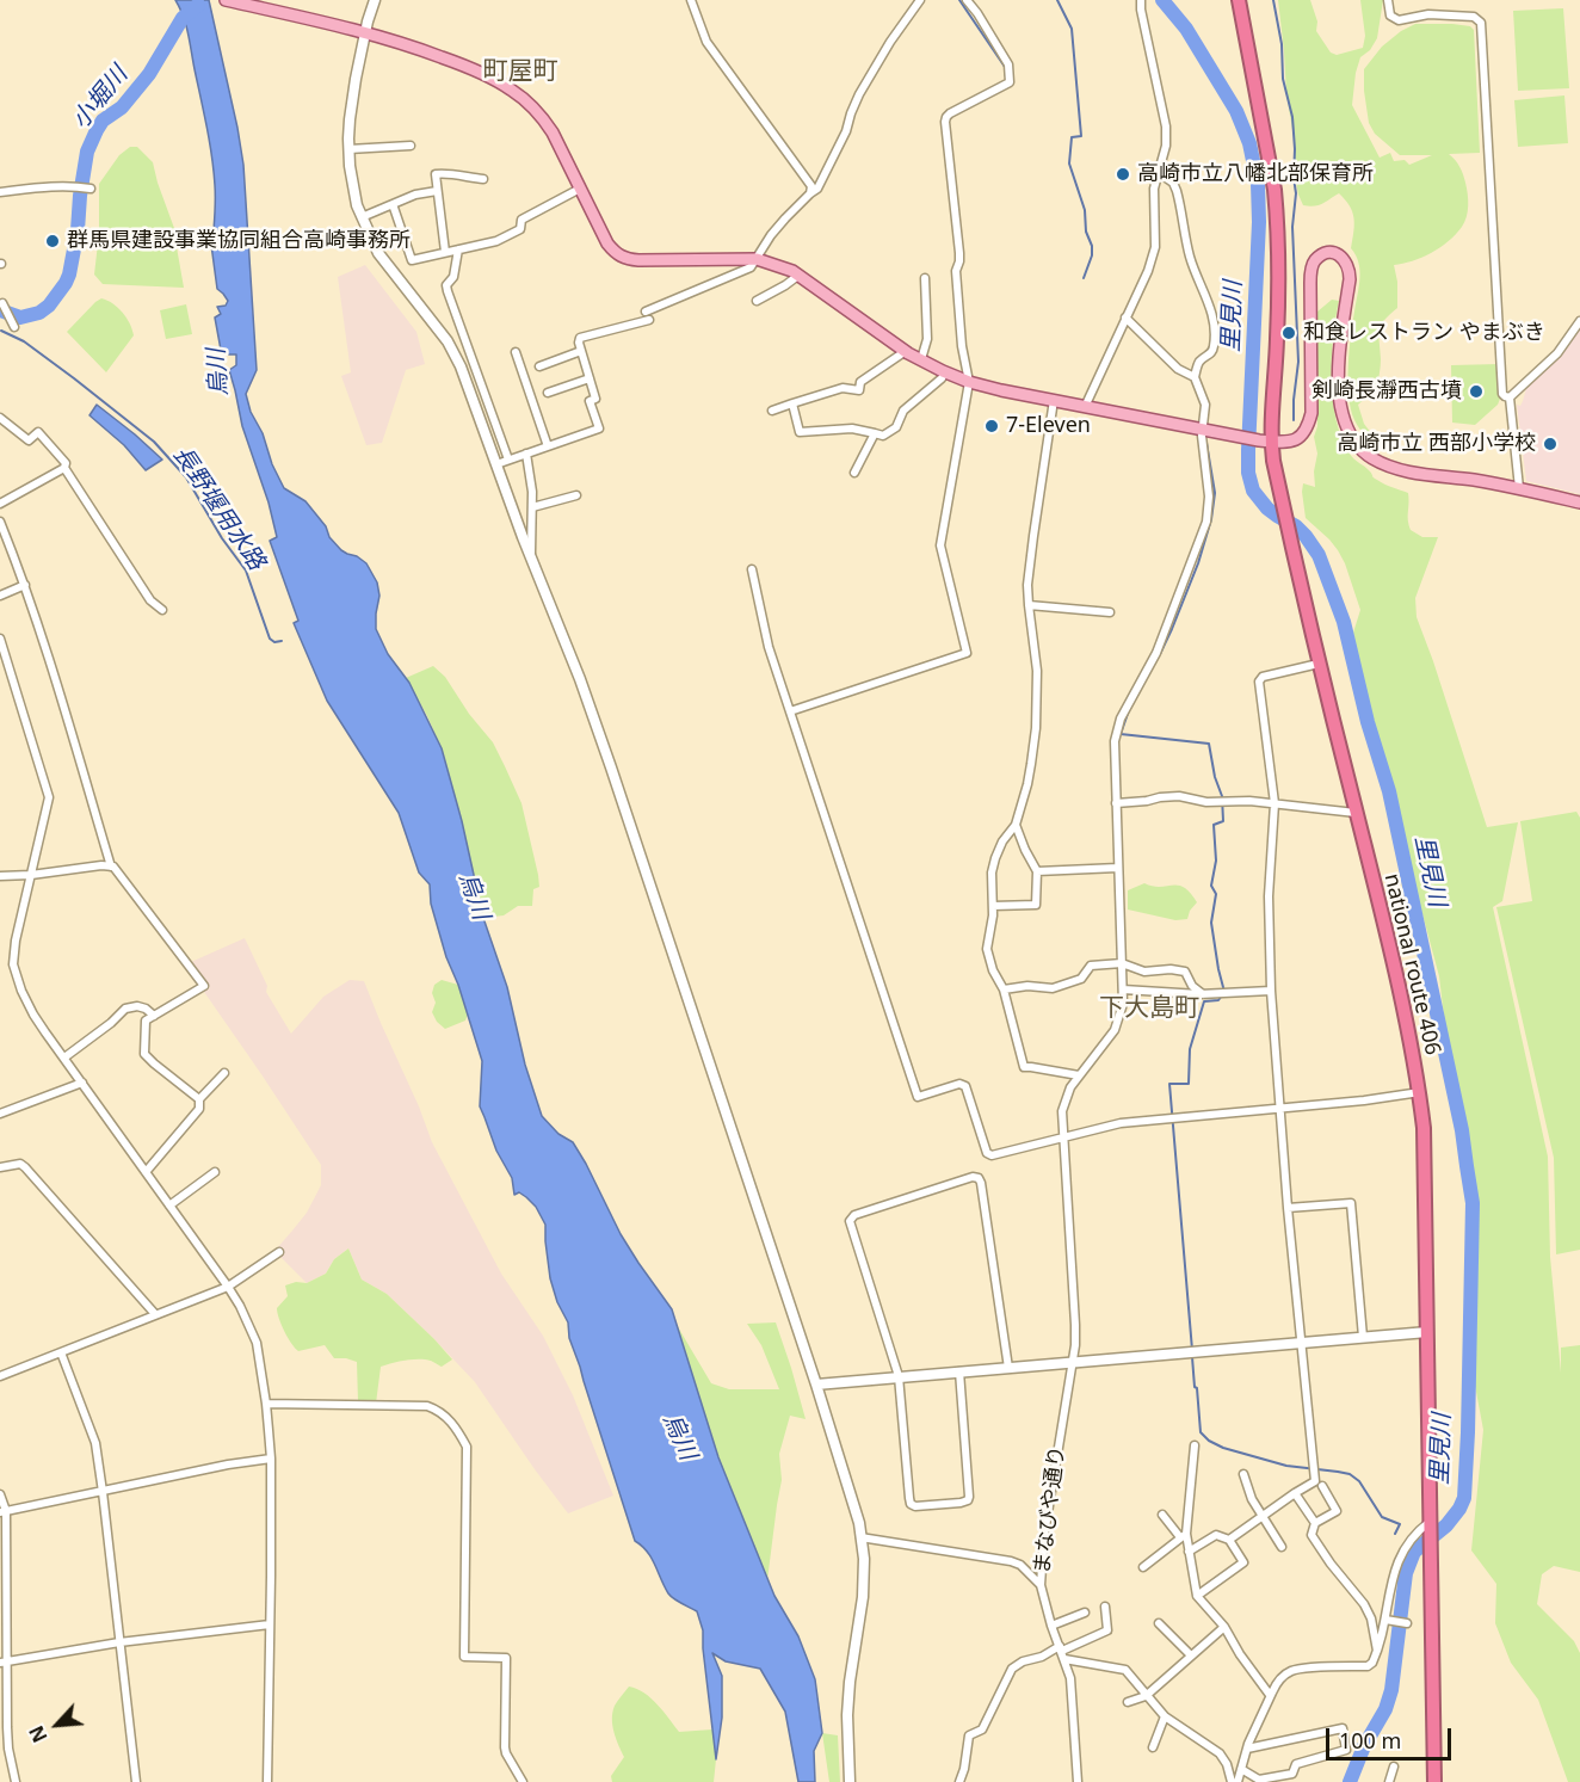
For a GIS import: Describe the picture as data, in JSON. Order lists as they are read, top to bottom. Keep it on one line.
{"streets":{"highway":["national route 406"],"street":["まなびや通り"]},"districts":["町屋町","下大島町"],"water":["小堀川","里見川","烏川","長野堰用水路"],"places":["高崎市立八幡北部保育所","群馬県建設事業協同組合高崎事務所","和食レストラン やまぶき","剣崎長瀞西古墳","7-Eleven","高崎市立 西部小学校"],"scale_bar":"100 m","north":"bottom left"}
